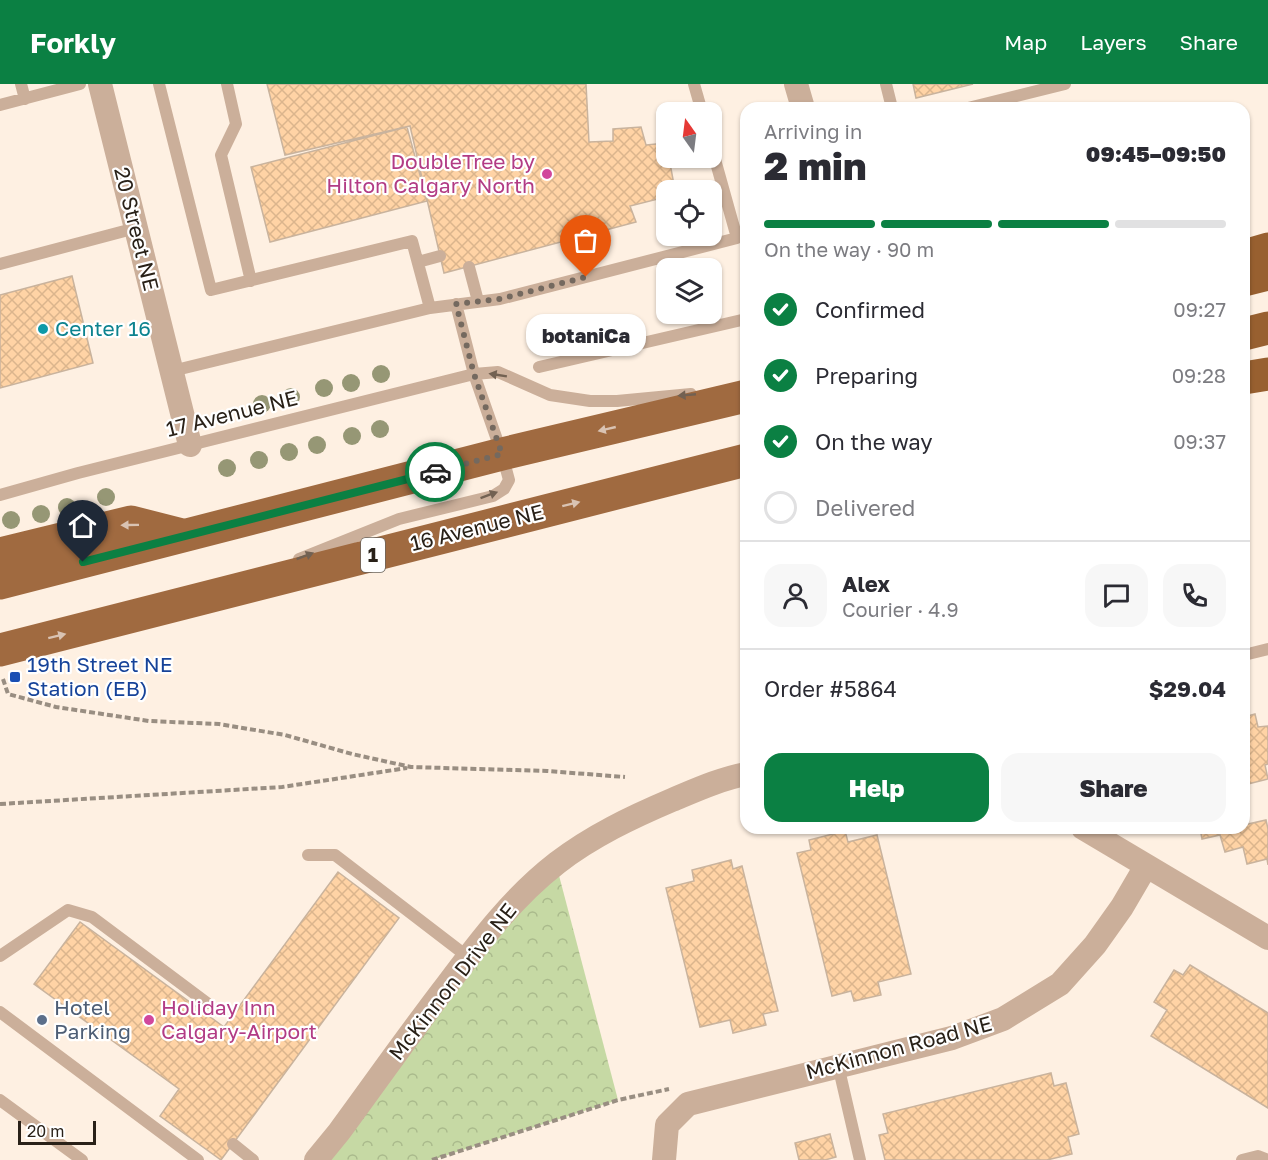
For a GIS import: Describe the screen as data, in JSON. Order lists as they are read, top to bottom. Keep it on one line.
{"streets":{"highway":["16 Avenue NE","1"],"street":["20 Street NE","McKinnon Drive NE","McKinnon Road NE"],"lane":["17 Avenue NE"]},"crossings":[["20 Street NE","17 Avenue NE"]],"places":{"other":["DoubleTree by Hilton Calgary North","botaniCa","Center 16","Hotel Parking","Holiday Inn Calgary-Airport"],"transit":["19th Street NE Station (EB)"]},"scale_bar":"20 m","north":"top","page":{"header":"Forkly","nav":["Map","Layers","Share"],"heading":["2 min","Arriving in","09:45–09:50"],"panel":["Alex","Courier · 4.9","Order #5864","$29.04"],"bar":"On the way · 90 m","list":[["Confirmed","09:27"],["Preparing","09:28"],["On the way","09:37"],"Delivered"],"bubble":"botaniCa","buttons":["Help","Share"],"scale":"20 m"}}
